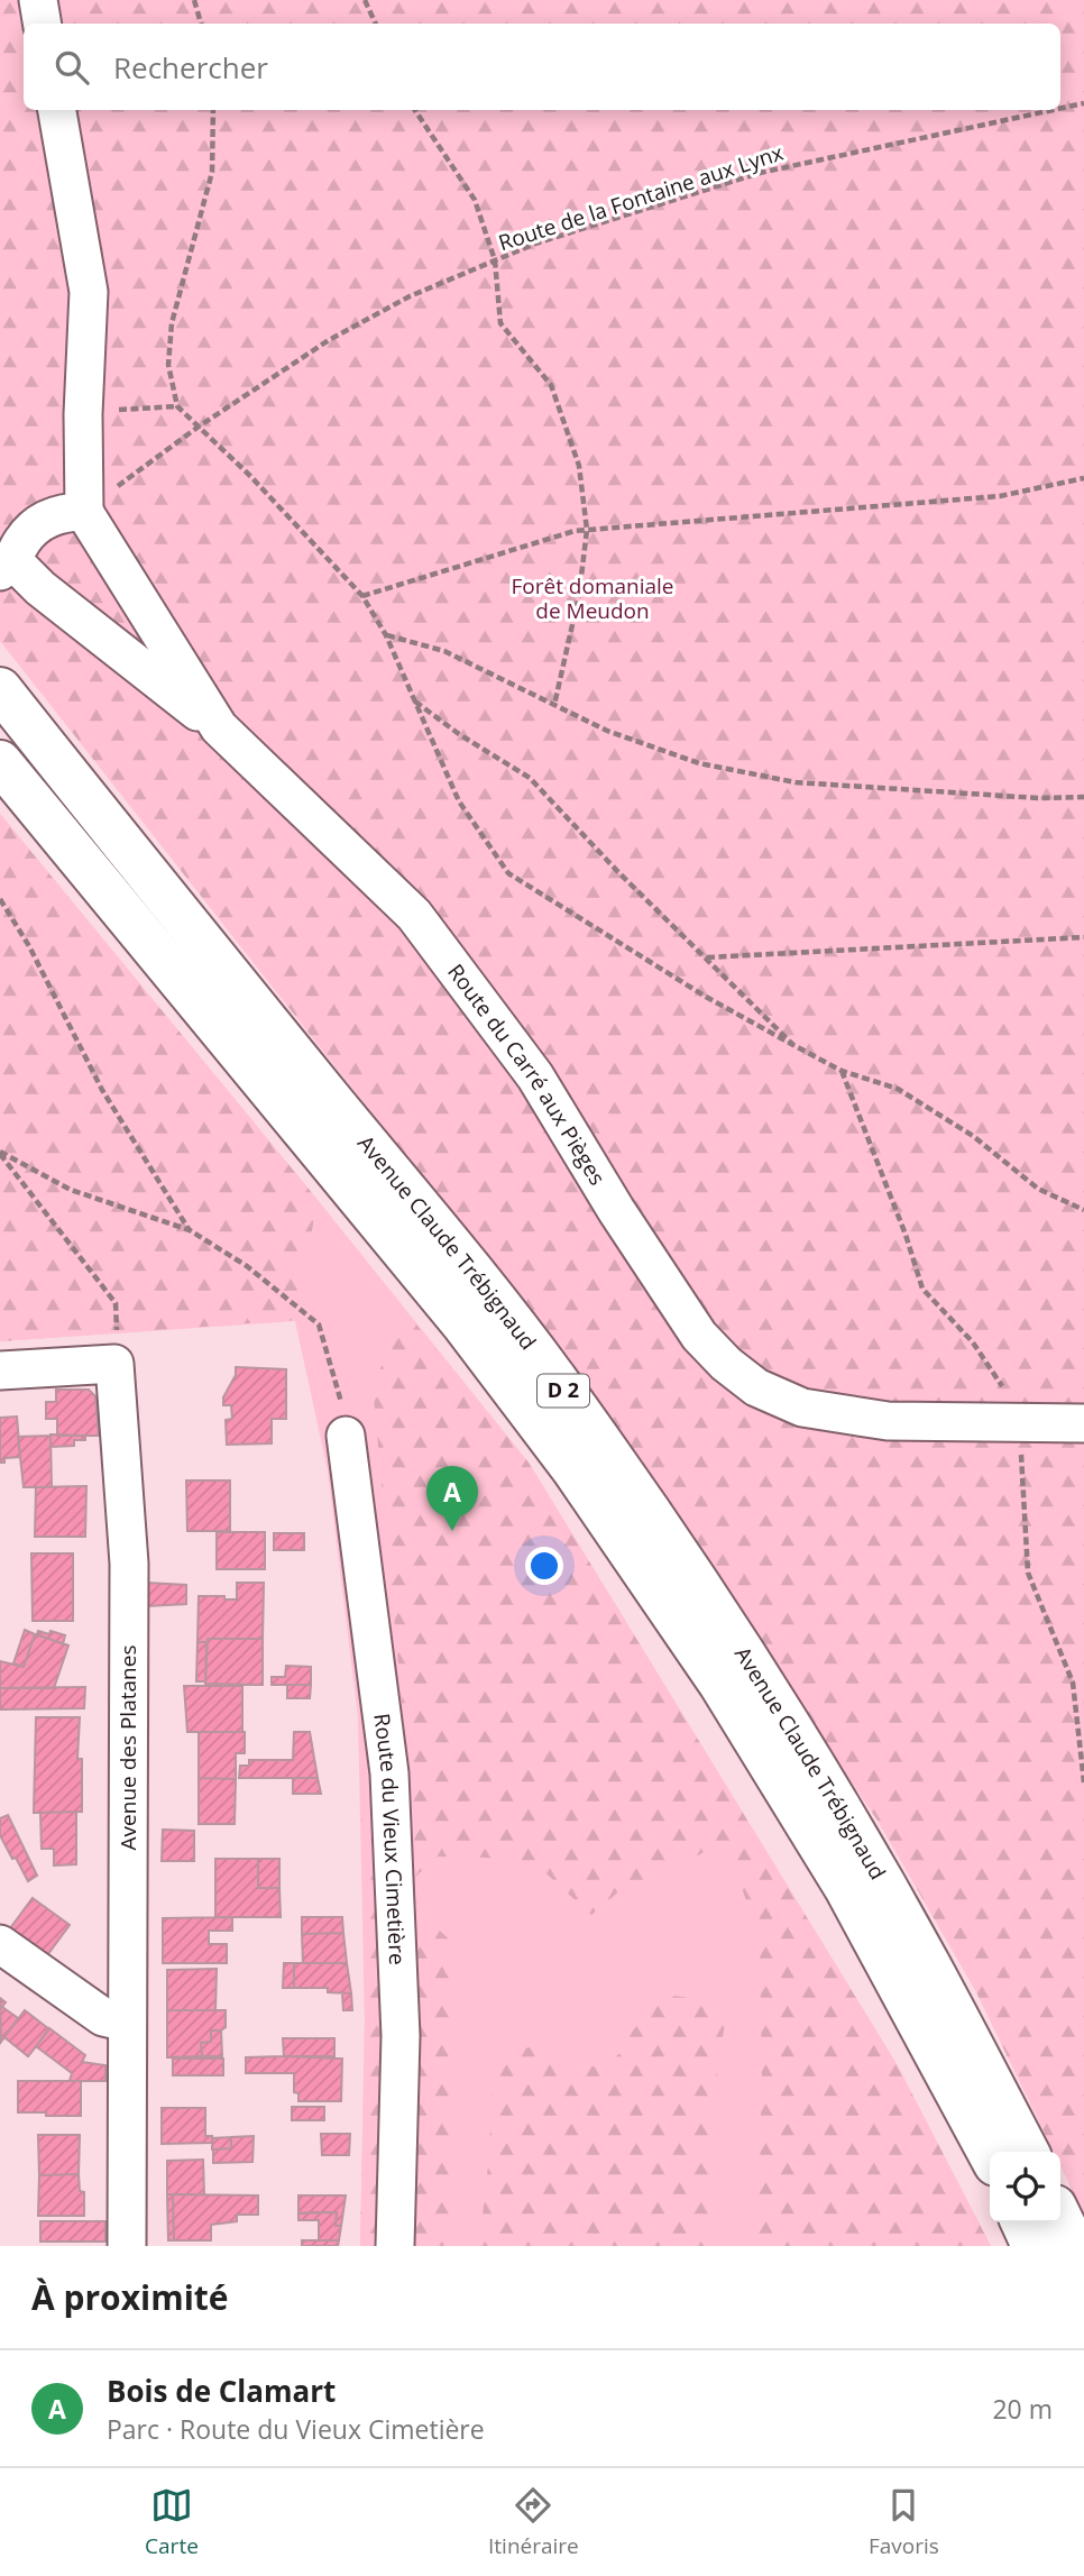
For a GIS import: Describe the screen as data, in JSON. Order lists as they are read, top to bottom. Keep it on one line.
{"streets":{"main road":["Avenue Claude Trébignaud","D 2"],"street":["Route du Carré aux Pièges","Avenue des Platanes","Route du Vieux Cimetière"],"path":["Route de la Fontaine aux Lynx"]},"crossings":[["Route de la Fontaine aux Lynx","Route du Carré aux Pièges"]],"parks":["Forêt domaniale de Meudon"],"page":{"search":"Rechercher","pins":"A","heading":"À proximité","list":[{"mark":"A","name":"Bois de Clamart","note":"Parc · Route du Vieux Cimetière","value":"20 m"}],"nav":["Carte","Itinéraire","Favoris"]}}
